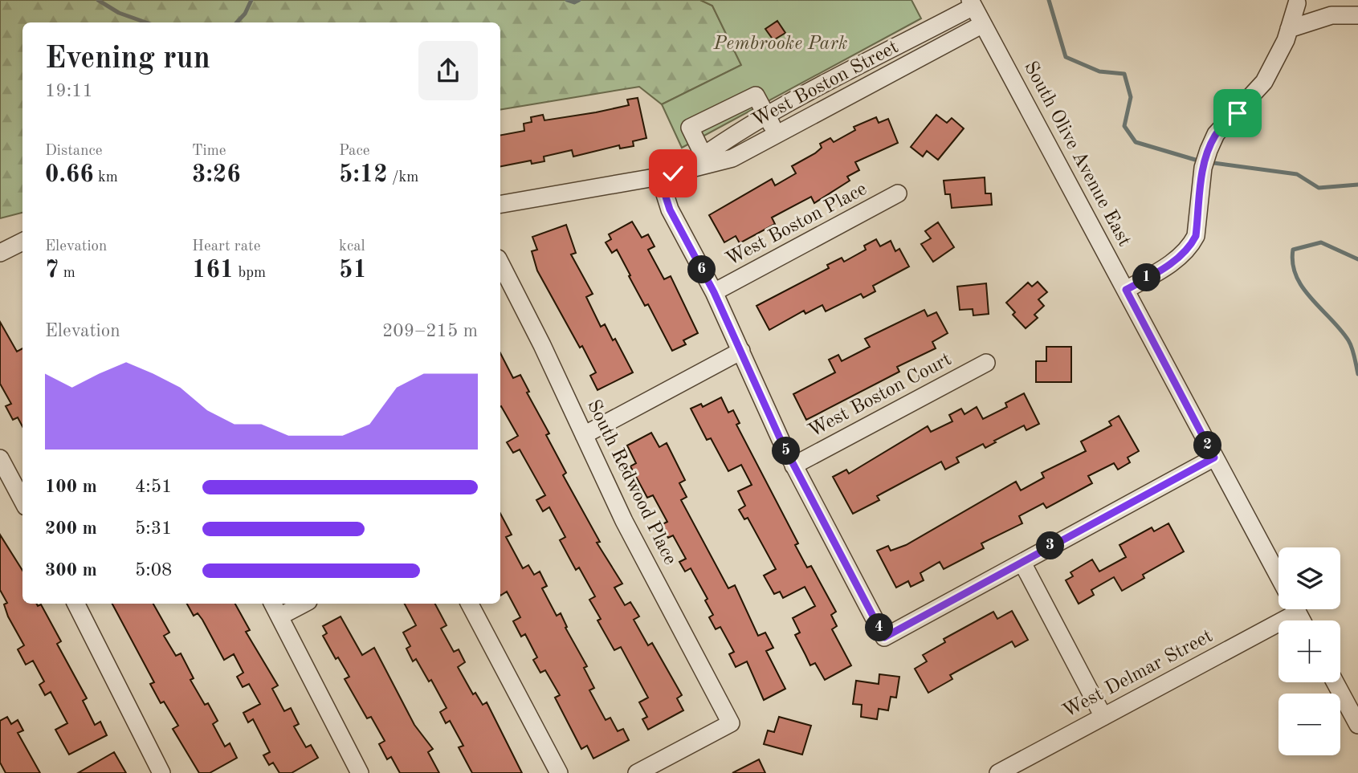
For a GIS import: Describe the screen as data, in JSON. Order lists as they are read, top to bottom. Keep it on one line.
{"streets":{"street":["West Boston Street","South Olive Avenue East","West Boston Place","West Boston Court","South Redwood Place","West Delmar Street"]},"crossings":[["West Boston Street","South Olive Avenue East"]],"parks":["Pembrooke Park"],"page":{"heading":["Evening run","19:11"],"stats":[["Distance","0.66 km"],["Time","3:26"],["Pace","5:12 /km"],["Elevation","7 m"],["Heart rate","161 bpm"],["kcal","51"]],"pins":["6","1","2","5","3","4"],"chart":["Elevation","209–215 m"],"list":[{"name":"100 m","note":"4:51"},{"name":"200 m","note":"5:31"},{"name":"300 m","note":"5:08"}],"map_buttons":["+","−"]}}
